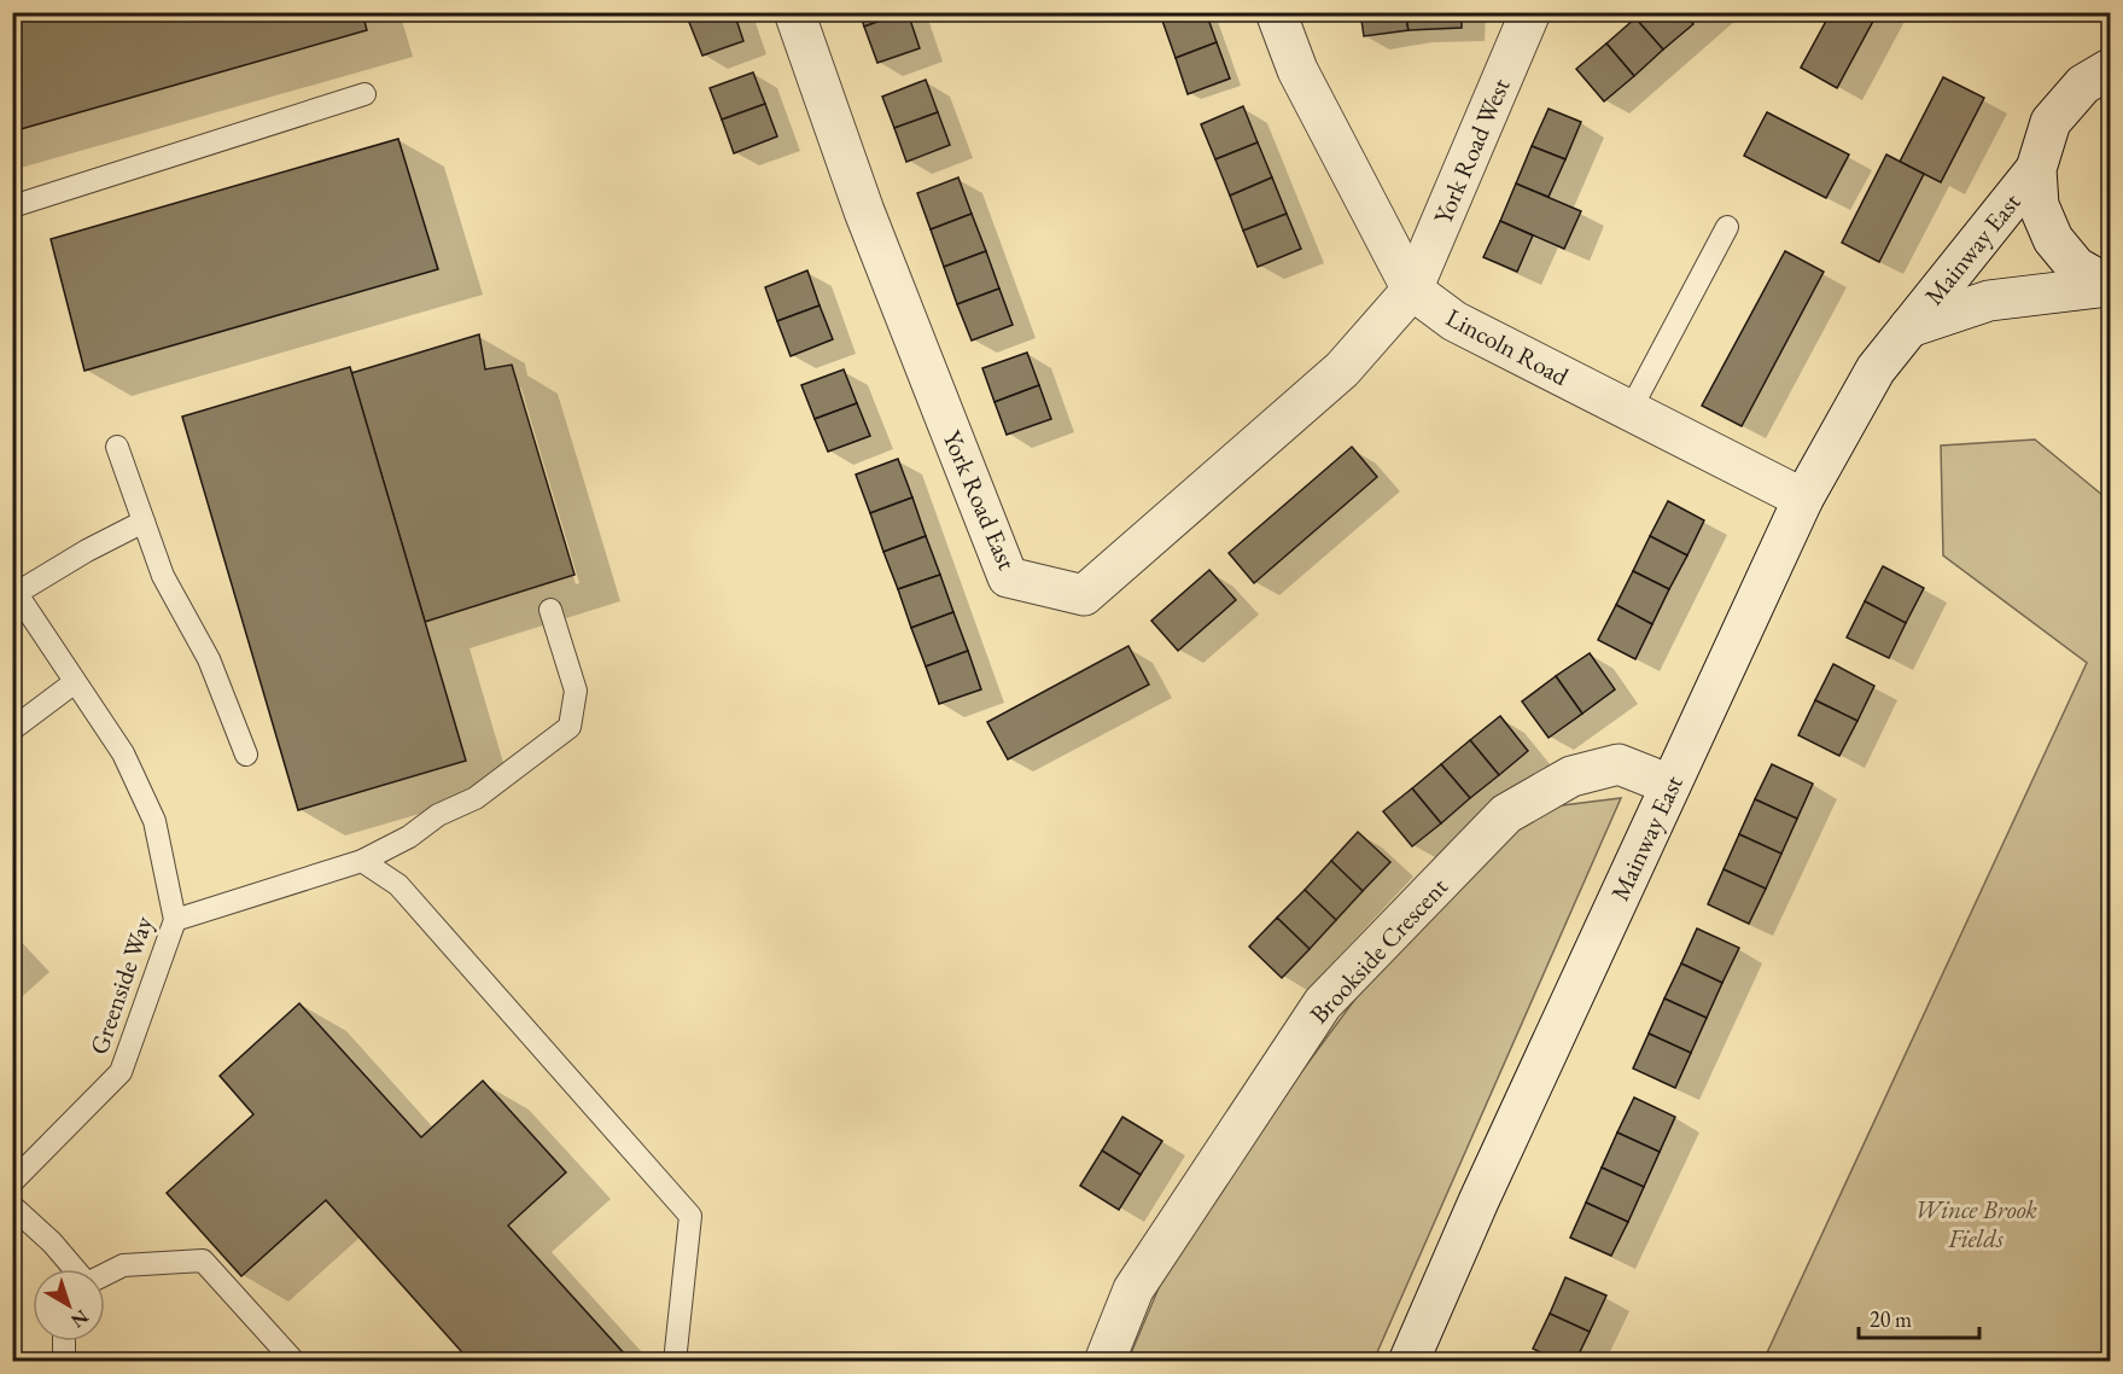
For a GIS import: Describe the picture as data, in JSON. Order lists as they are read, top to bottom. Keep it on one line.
{"streets":{"street":["York Road West","Mainway East","Lincoln Road","York Road East","Brookside Crescent"],"lane":["Greenside Way"]},"crossings":[["York Road West","Lincoln Road"],["York Road West","York Road East"],["Mainway East","Lincoln Road"],["Mainway East","Brookside Crescent"],["Lincoln Road","York Road East"]],"parks":["Wince Brook Fields"],"scale_bar":"20 m","north":"bottom right"}
